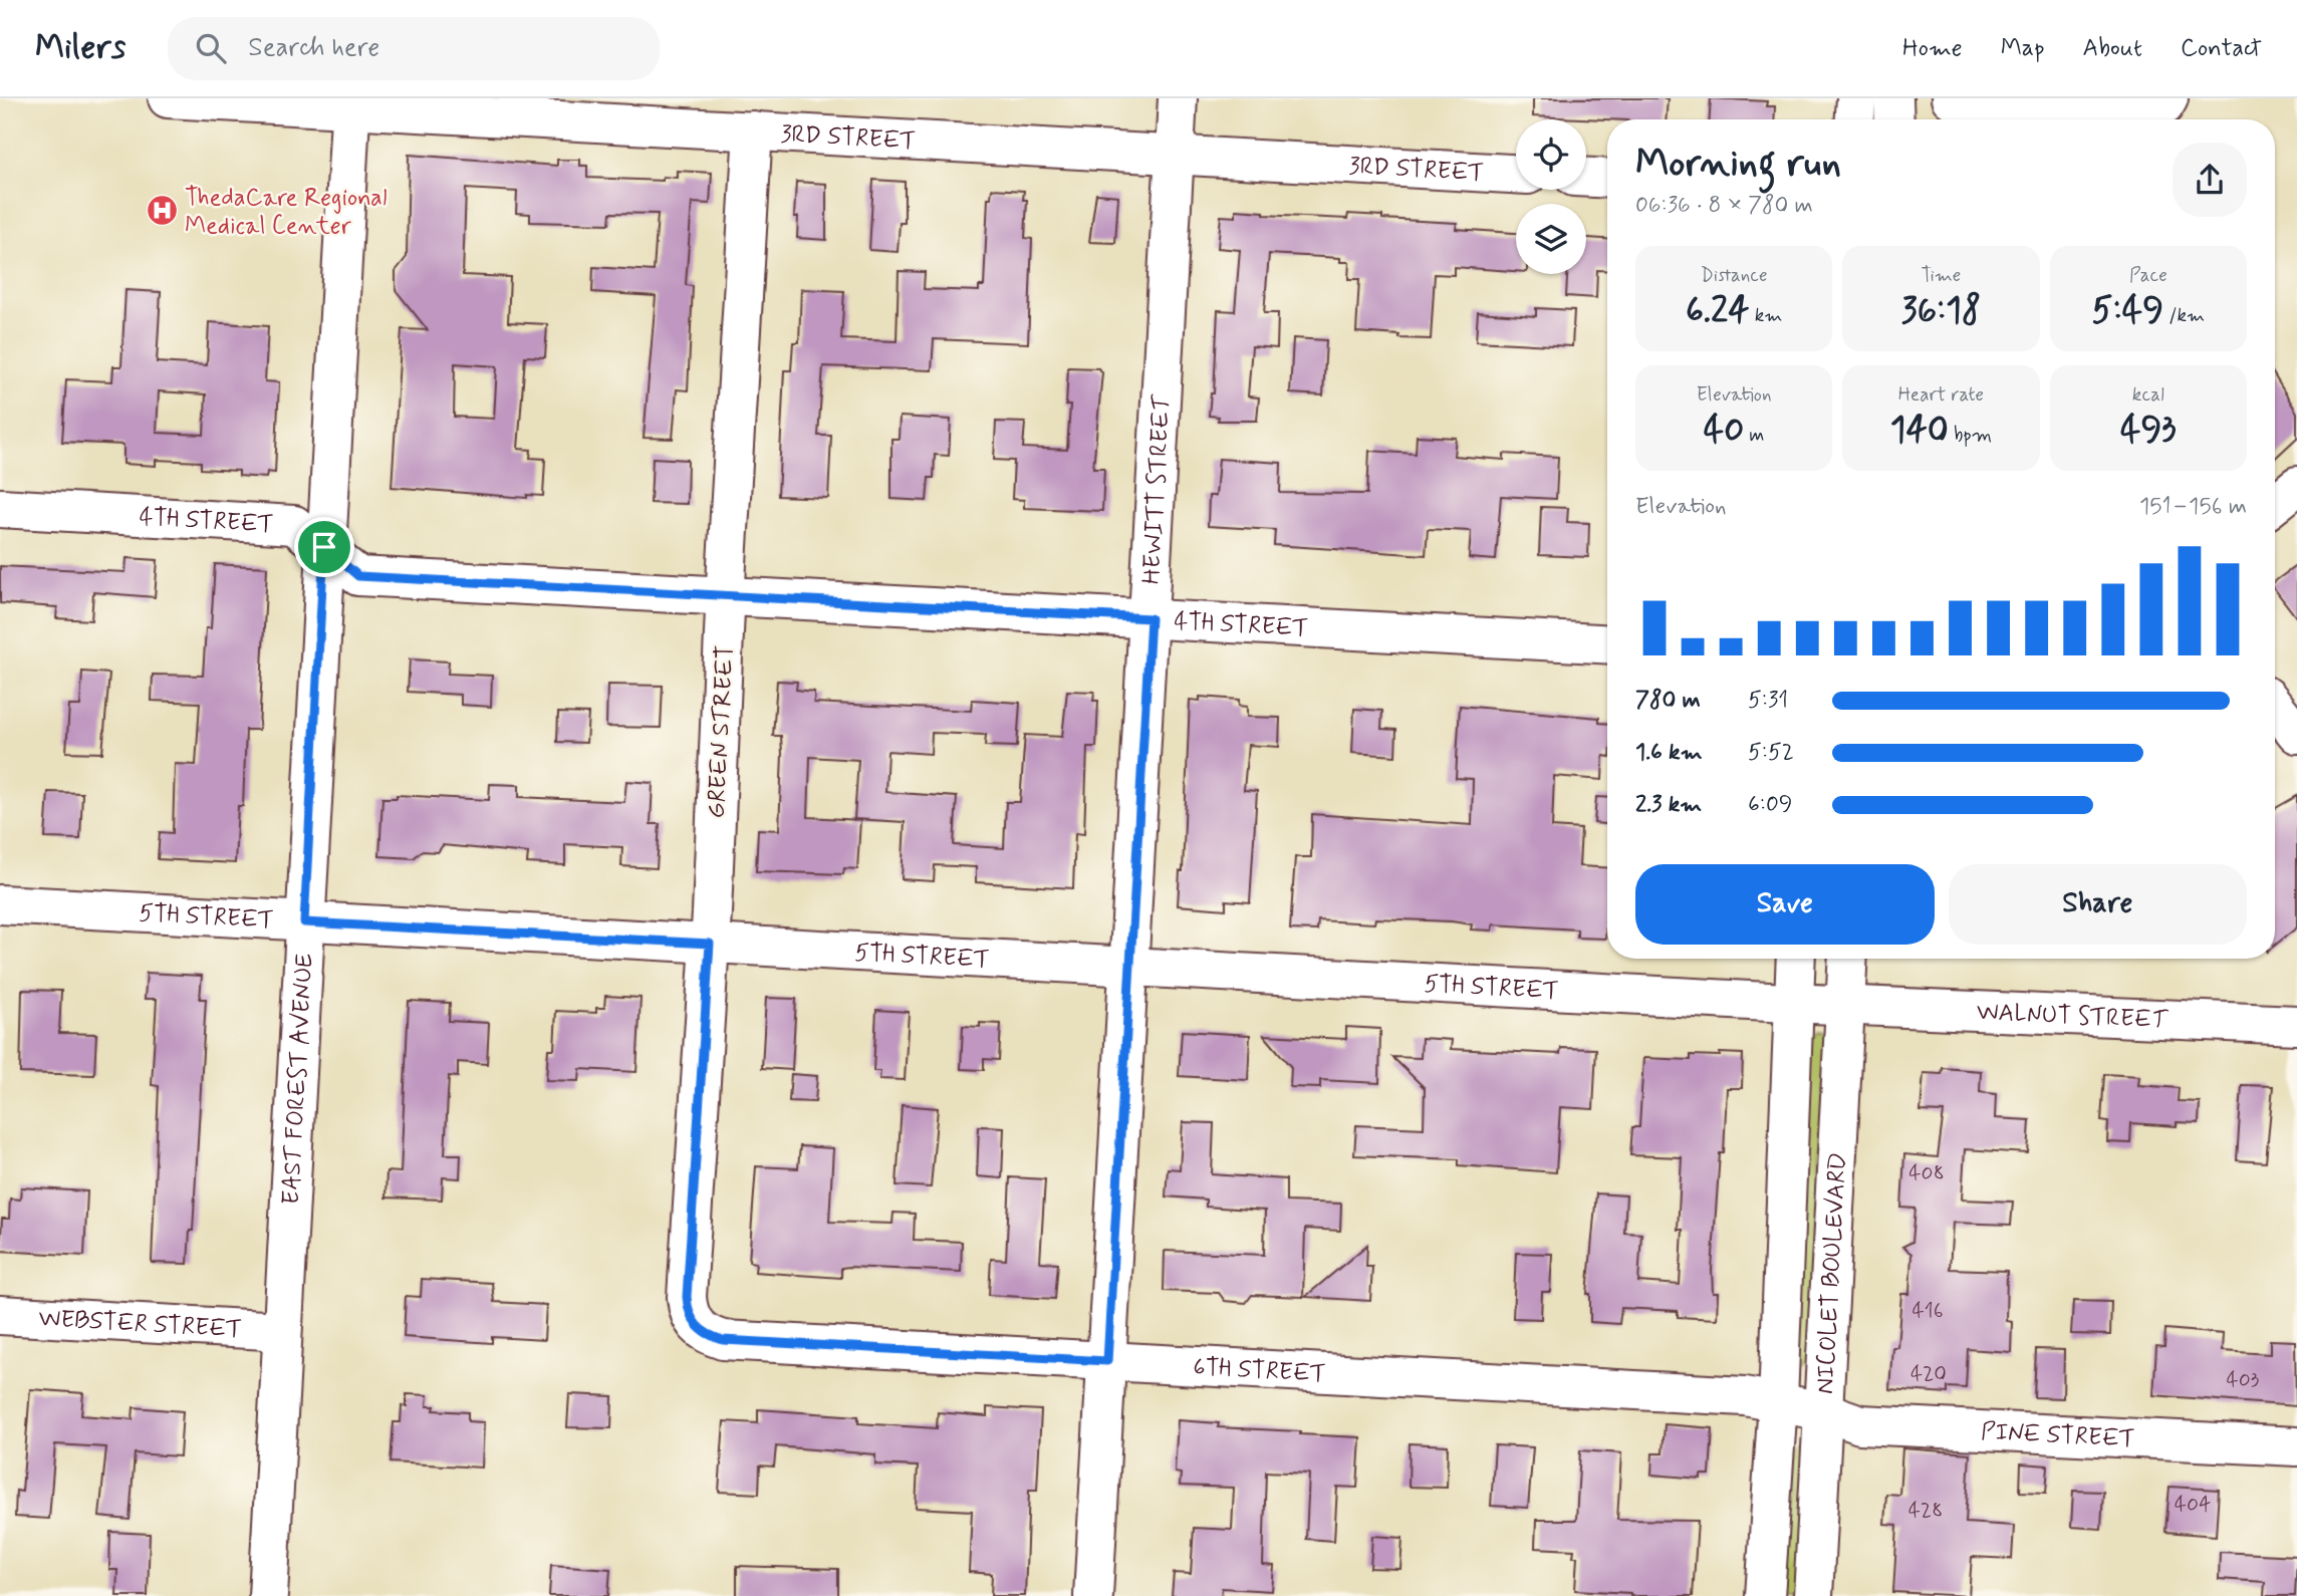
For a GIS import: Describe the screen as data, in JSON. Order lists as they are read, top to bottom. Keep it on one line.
{"streets":{"street":["3RD STREET","HEWITT STREET","4TH STREET","GREEN STREET","5TH STREET","WALNUT STREET","EAST FOREST AVENUE","NICOLET BOULEVARD","WEBSTER STREET","6TH STREET","PINE STREET"]},"crossings":[["3RD STREET","HEWITT STREET"],["3RD STREET","GREEN STREET"],["3RD STREET","EAST FOREST AVENUE"],["HEWITT STREET","4TH STREET"],["HEWITT STREET","5TH STREET"],["HEWITT STREET","6TH STREET"],["4TH STREET","GREEN STREET"],["4TH STREET","EAST FOREST AVENUE"],["GREEN STREET","5TH STREET"],["GREEN STREET","6TH STREET"],["5TH STREET","WALNUT STREET"],["5TH STREET","EAST FOREST AVENUE"],["5TH STREET","NICOLET BOULEVARD"],["WALNUT STREET","NICOLET BOULEVARD"],["EAST FOREST AVENUE","WEBSTER STREET"],["NICOLET BOULEVARD","6TH STREET"],["NICOLET BOULEVARD","PINE STREET"],["6TH STREET","PINE STREET"]],"places":{"hospital":["ThedaCare Regional Medical Center"]},"house_numbers":["408","416","420","403","404","428"],"page":{"header":"Milers","search":"Search here","nav":["Home","Map","About","Contact"],"heading":["Morning run","06:36 · 8 × 780 m"],"stats":[["Distance","6.24 km"],["Time","36:18"],["Pace","5:49 /km"],["Elevation","40 m"],["Heart rate","140 bpm"],["kcal","493"]],"chart":["Elevation","151–156 m"],"list":[{"name":"780 m","note":"5:31"},{"name":"1.6 km","note":"5:52"},{"name":"2.3 km","note":"6:09"}],"buttons":["Save","Share"]}}
